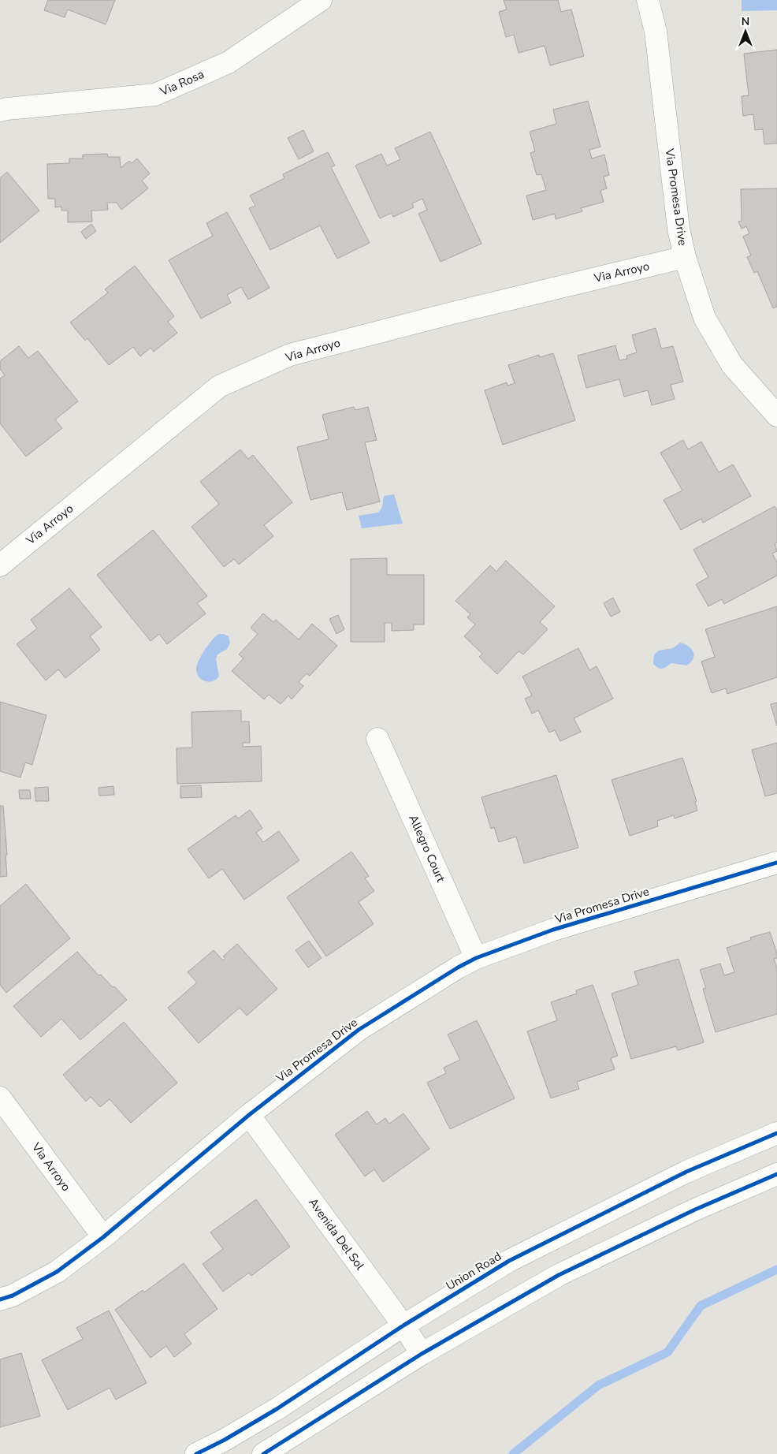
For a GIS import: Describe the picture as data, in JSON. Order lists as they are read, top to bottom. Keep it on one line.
{"streets":{"street":["Via Rosa","Via Promesa Drive","Via Arroyo","Allegro Court","Avenida Del Sol","Union Road"]},"crossings":[["Via Promesa Drive","Via Arroyo"],["Via Promesa Drive","Allegro Court"],["Via Promesa Drive","Avenida Del Sol"],["Avenida Del Sol","Union Road"]],"north":"top"}
